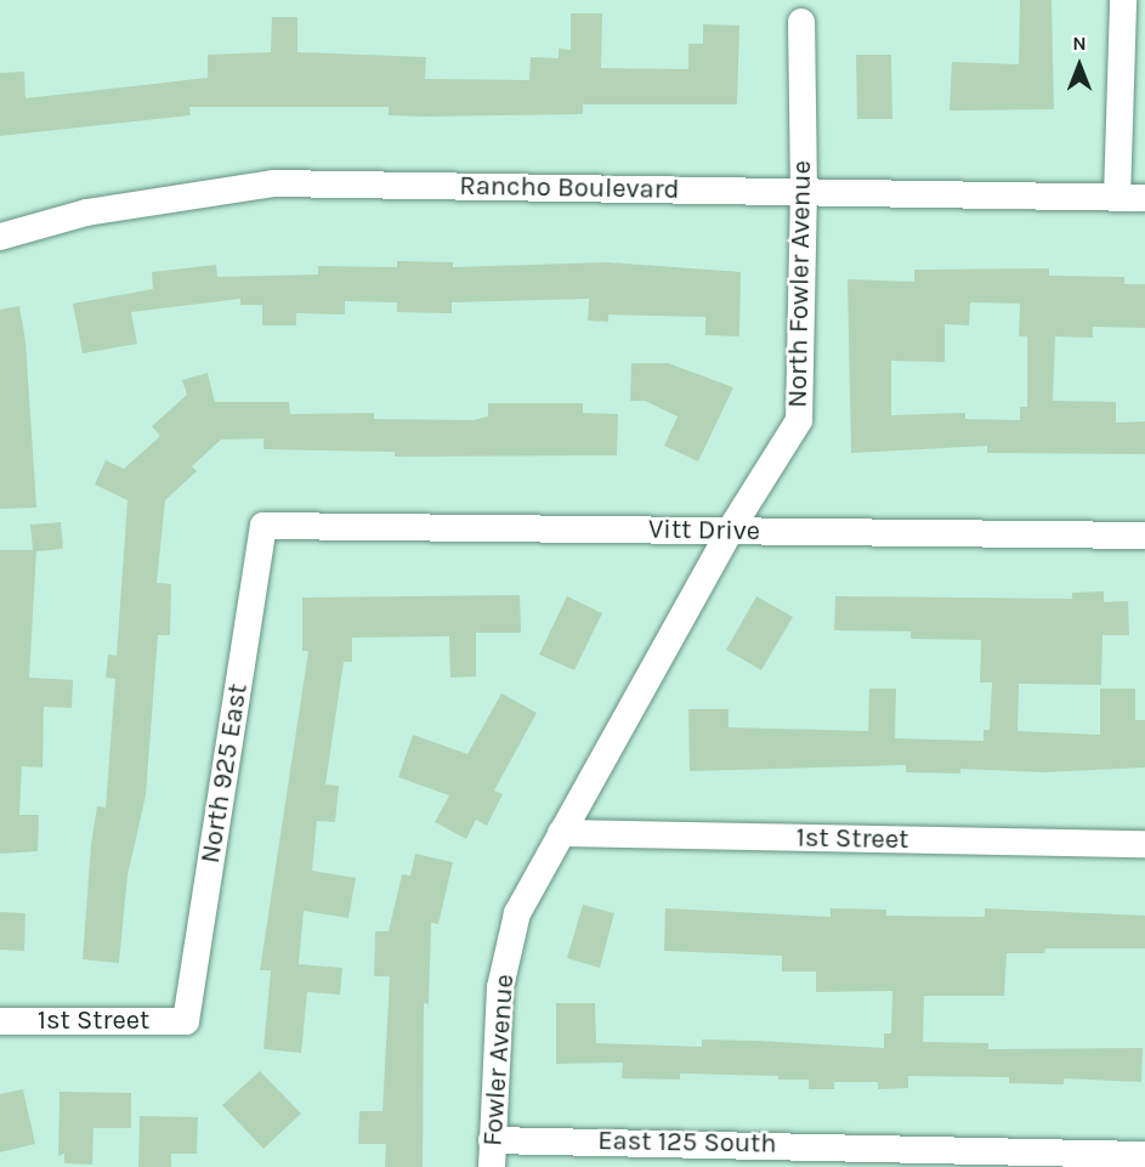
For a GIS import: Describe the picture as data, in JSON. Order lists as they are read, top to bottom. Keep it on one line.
{"streets":{"street":["Rancho Boulevard","North Fowler Avenue","Vitt Drive","North 925 East","1st Street","Fowler Avenue","East 125 South"]},"crossings":[["Rancho Boulevard","North Fowler Avenue"],["North Fowler Avenue","Vitt Drive"],["North Fowler Avenue","1st Street"],["North Fowler Avenue","Fowler Avenue"],["Vitt Drive","North 925 East"],["North 925 East","1st Street"],["1st Street","Fowler Avenue"],["Fowler Avenue","East 125 South"]],"north":"top"}
